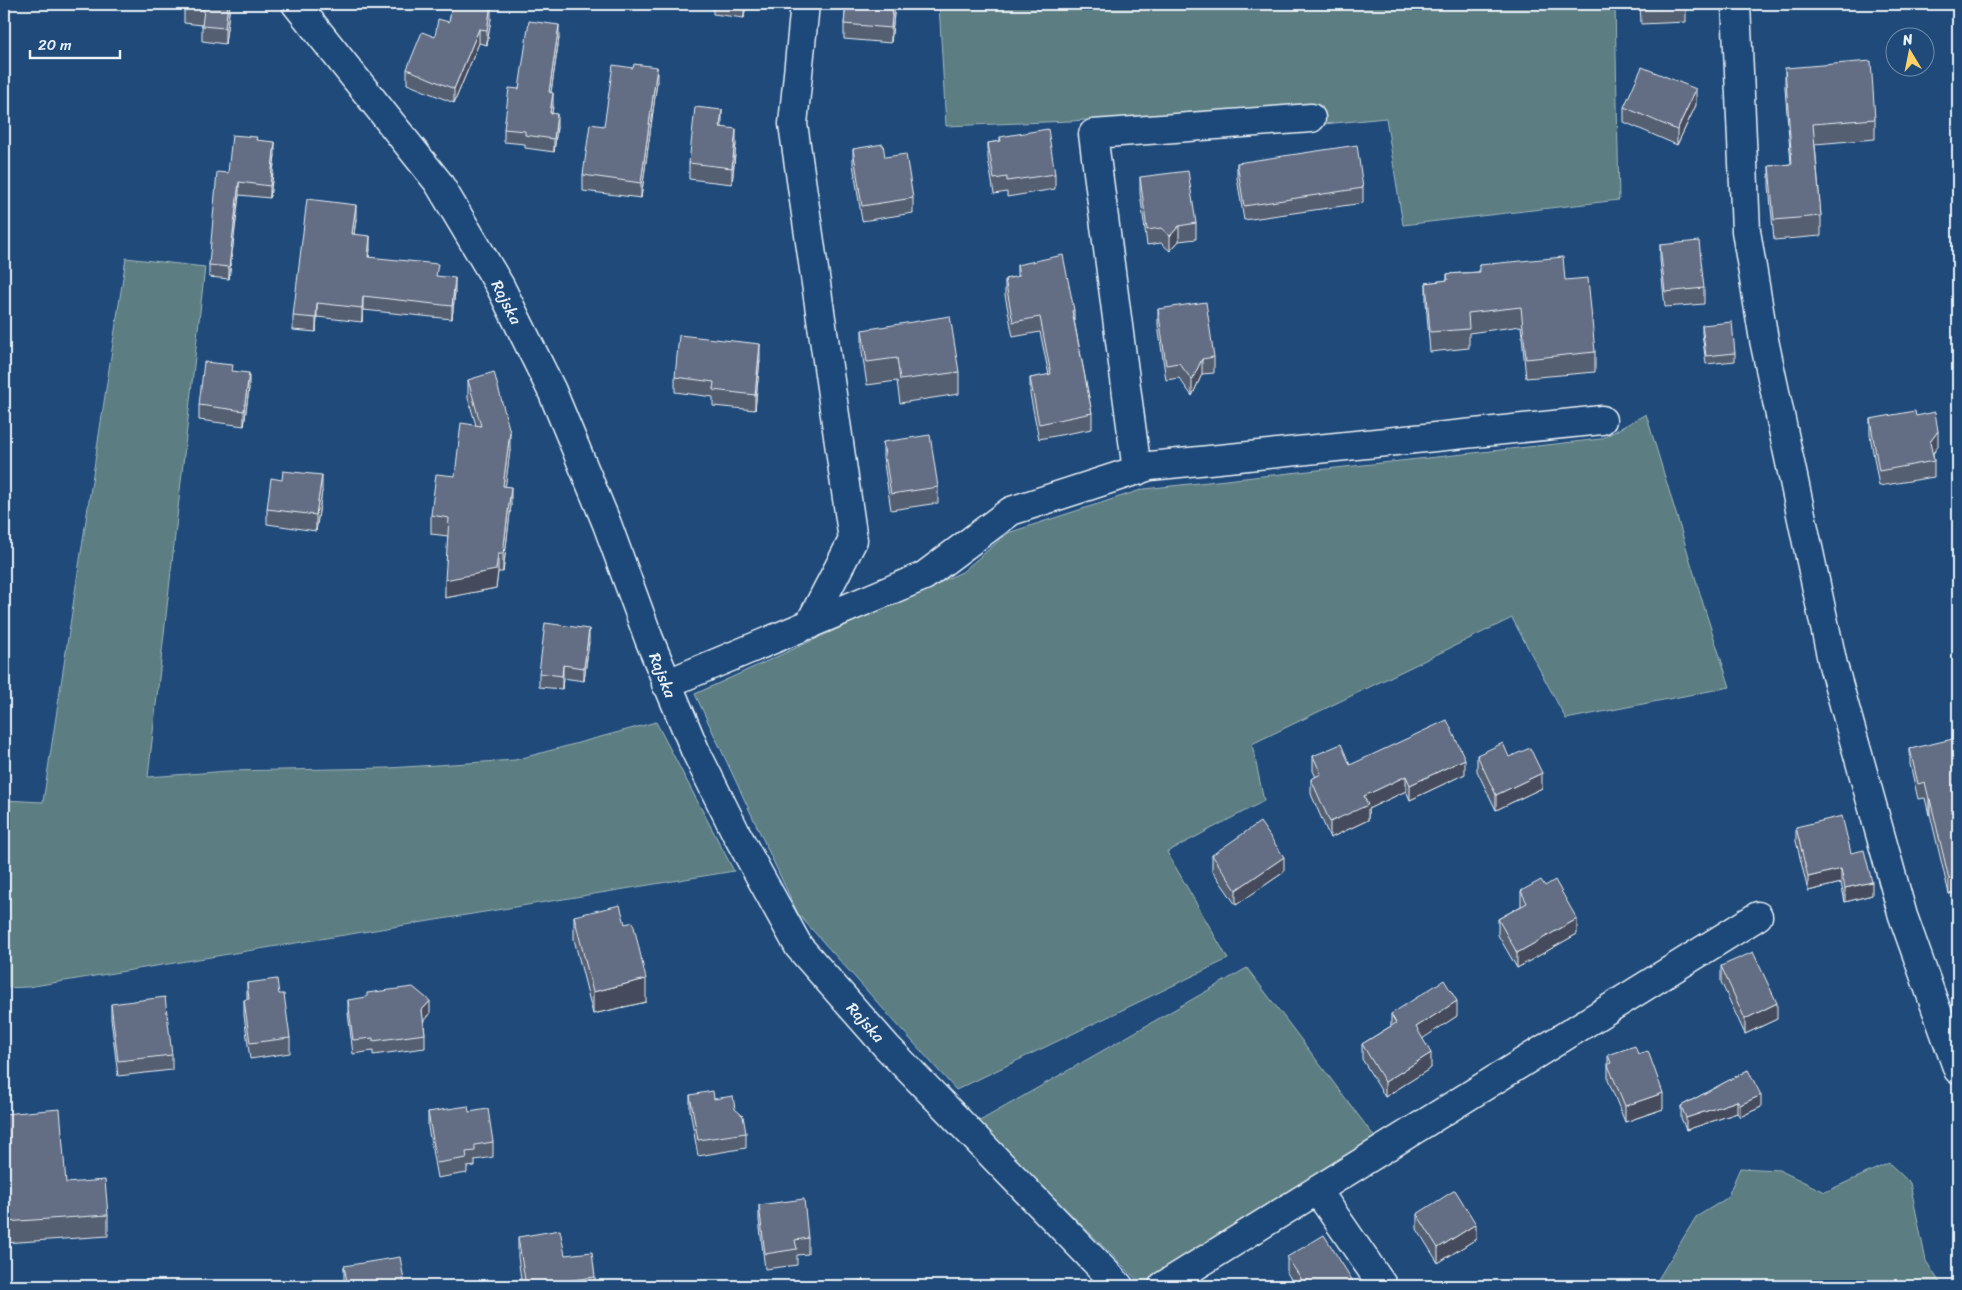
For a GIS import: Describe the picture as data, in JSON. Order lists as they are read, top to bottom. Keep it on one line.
{"streets":{"street":["Rajska"]},"scale_bar":"20 m","north":"top"}
